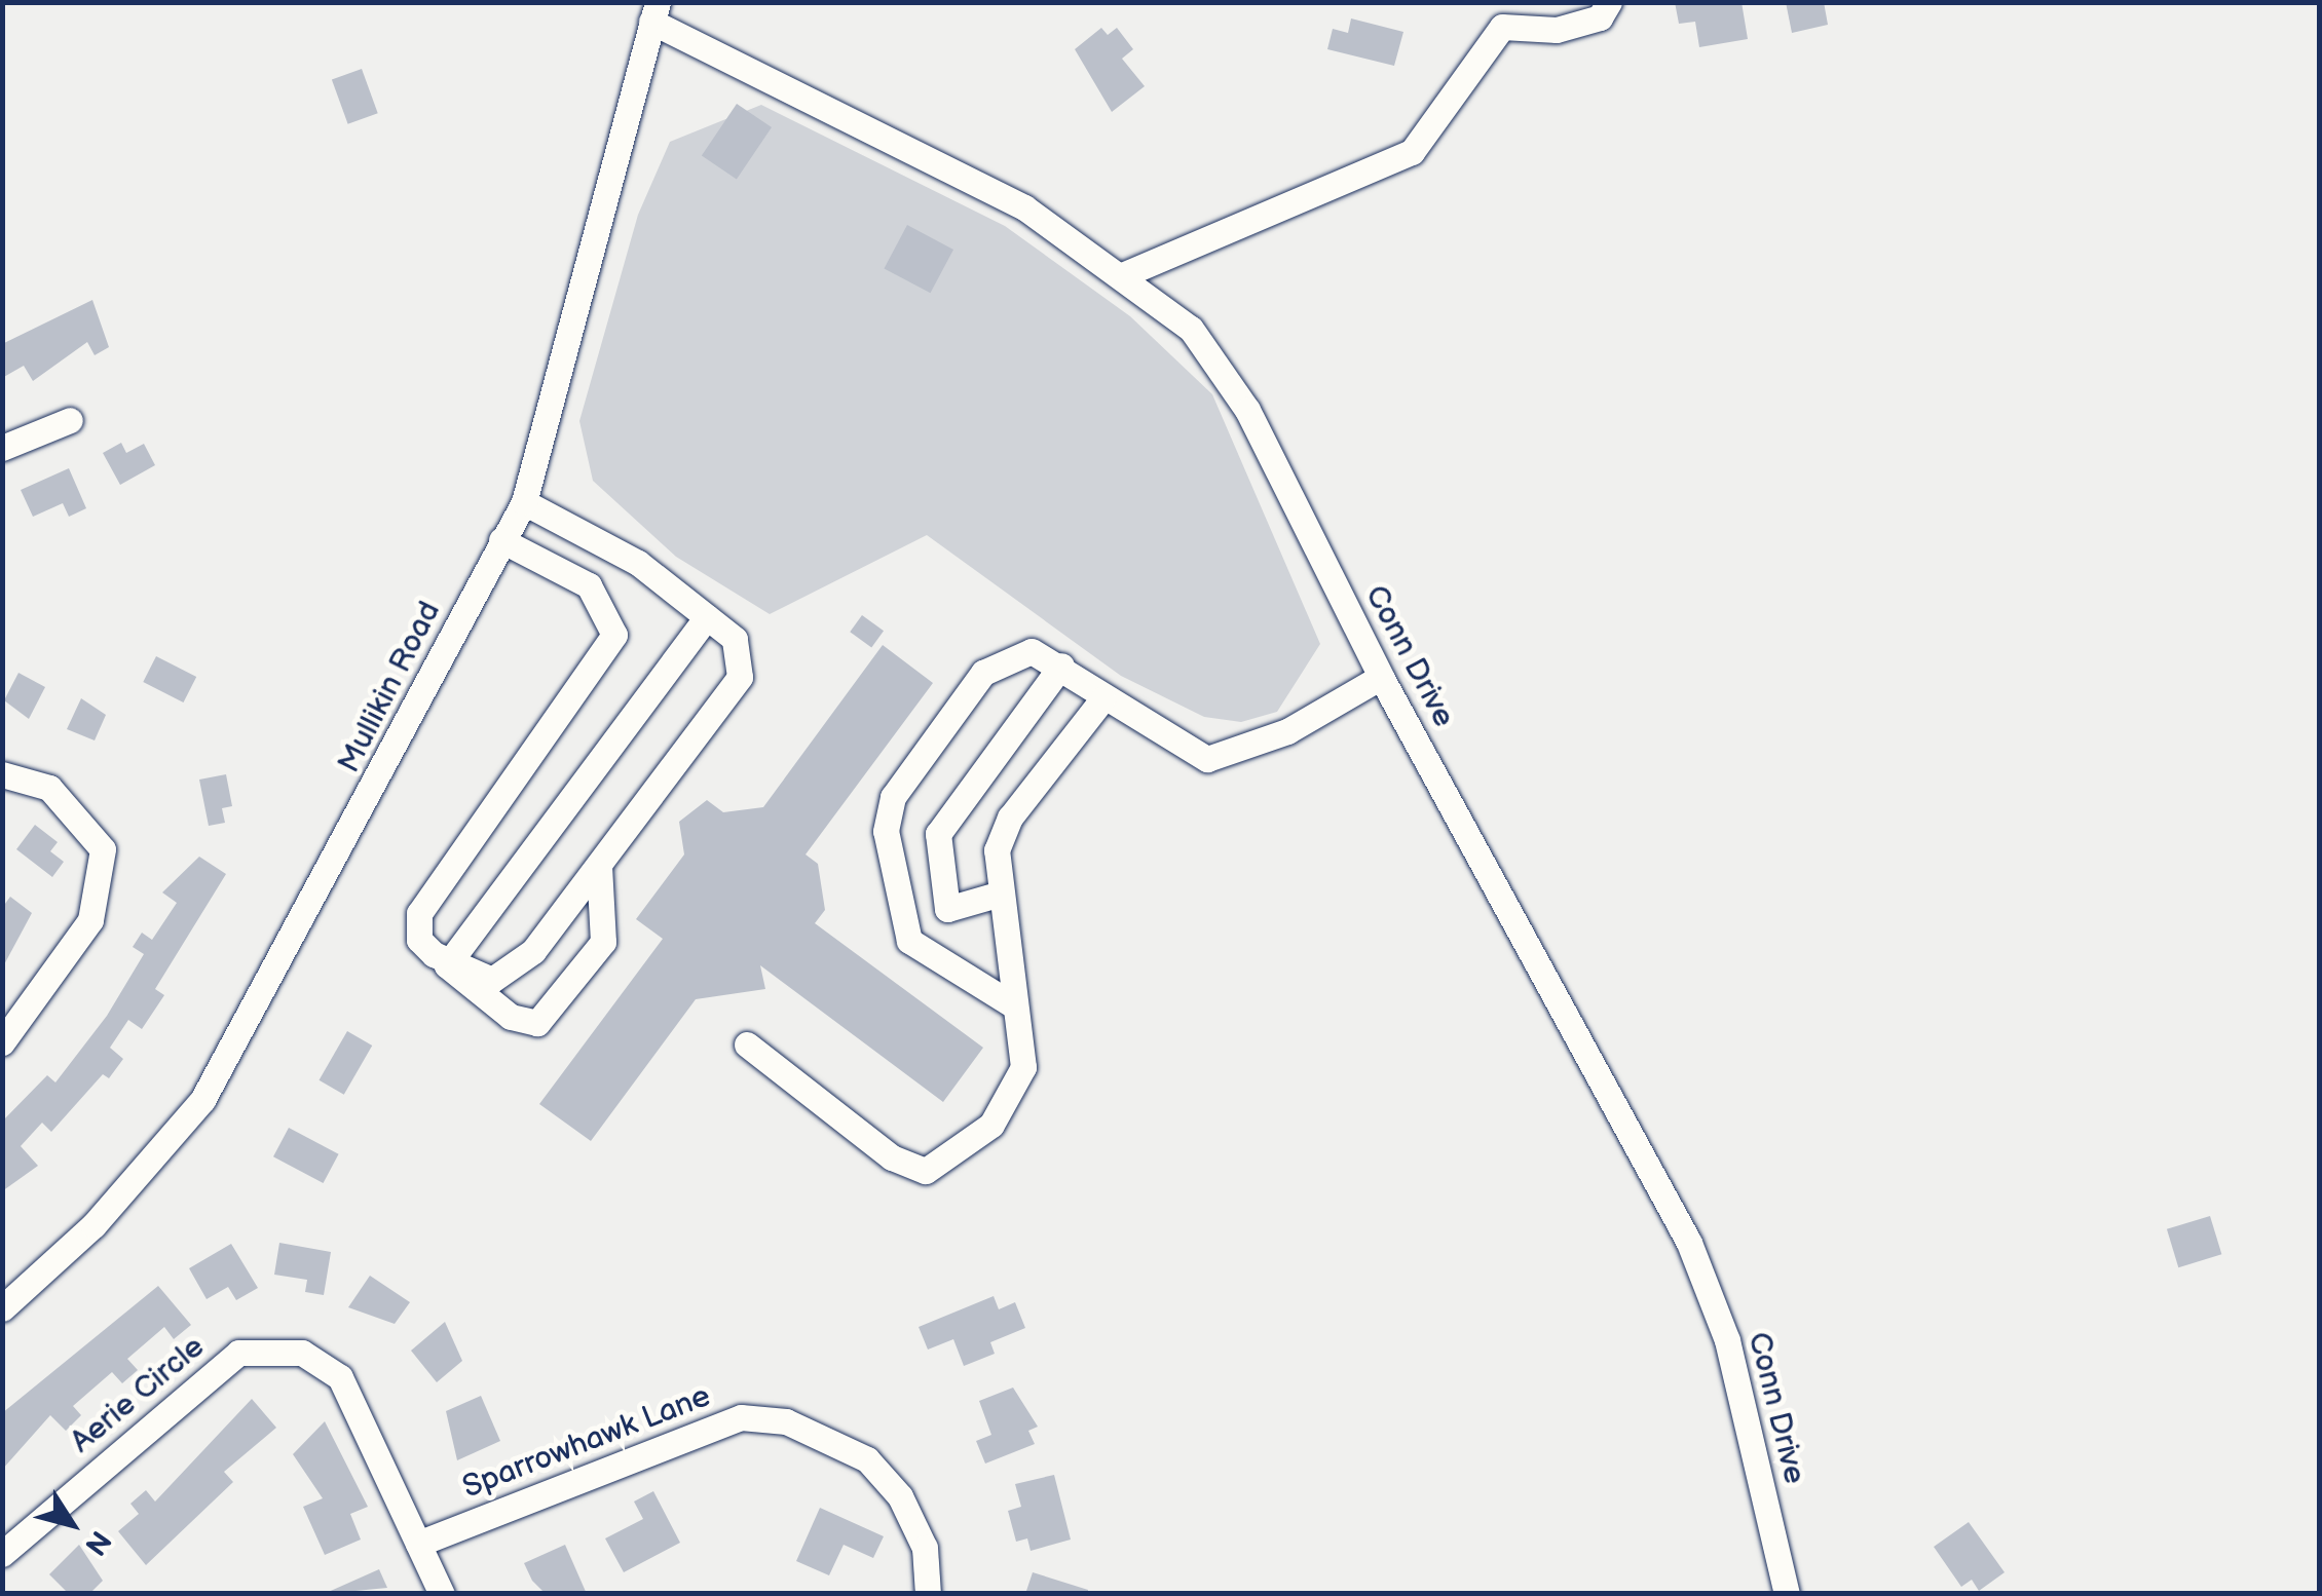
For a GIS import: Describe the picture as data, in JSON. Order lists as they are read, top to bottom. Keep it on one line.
{"streets":{"street":["Conn Drive","Mullikin Road","Aerie Circle","Sparrowhawk Lane"]},"crossings":[["Conn Drive","Mullikin Road"],["Aerie Circle","Sparrowhawk Lane"]],"north":"bottom right"}
